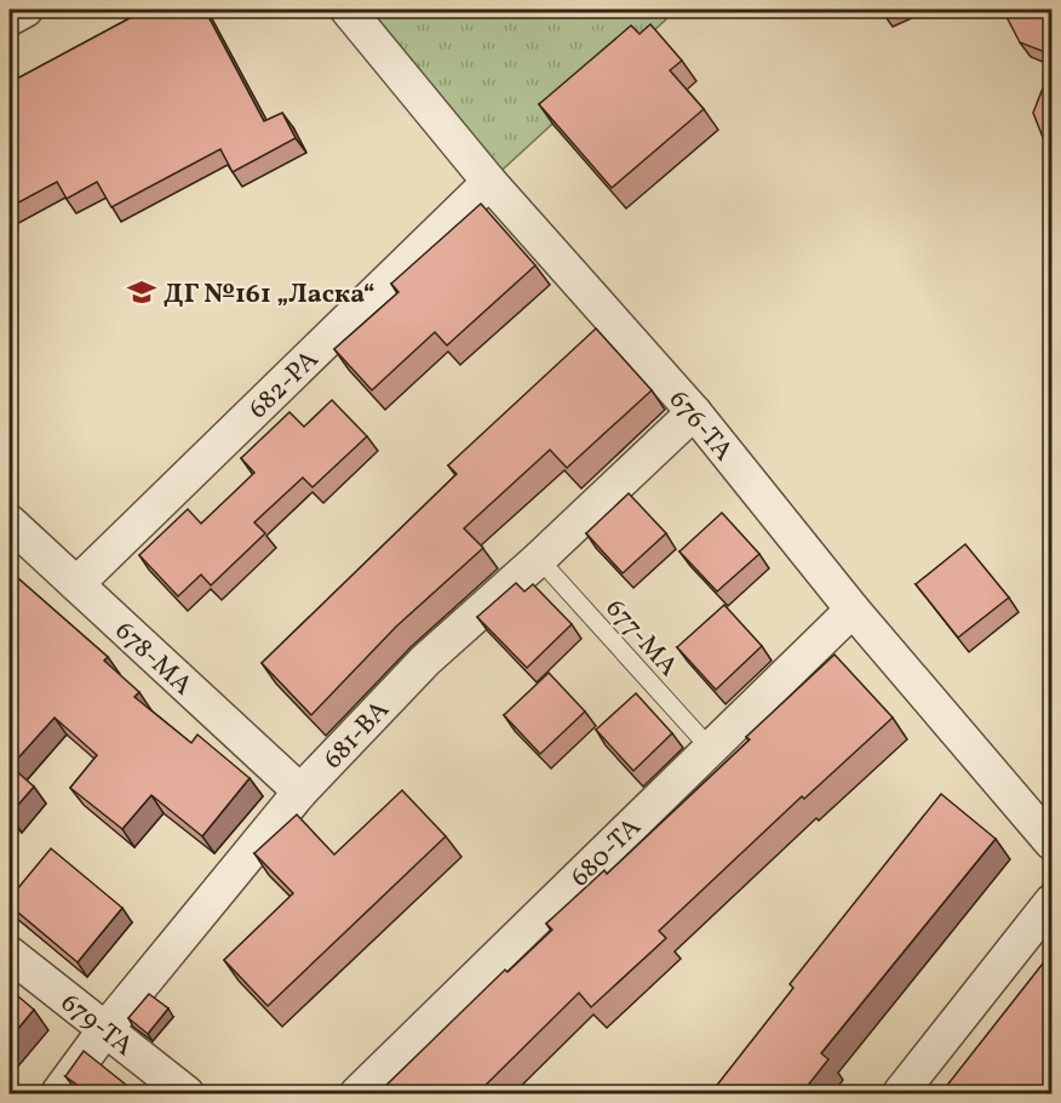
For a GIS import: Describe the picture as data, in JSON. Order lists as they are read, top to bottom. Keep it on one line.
{"streets":{"street":["682-РА","676-ТА","678-МА","681-ВА","680-ТА","679-ТА"],"lane":["677-МА"]},"crossings":[["682-РА","676-ТА"],["682-РА","678-МА"],["676-ТА","681-ВА"],["676-ТА","680-ТА"],["677-МА","681-ВА"],["677-МА","680-ТА"],["678-МА","681-ВА"],["681-ВА","679-ТА"]],"places":{"school or university":["ДГ №161 „Ласка“"]}}
